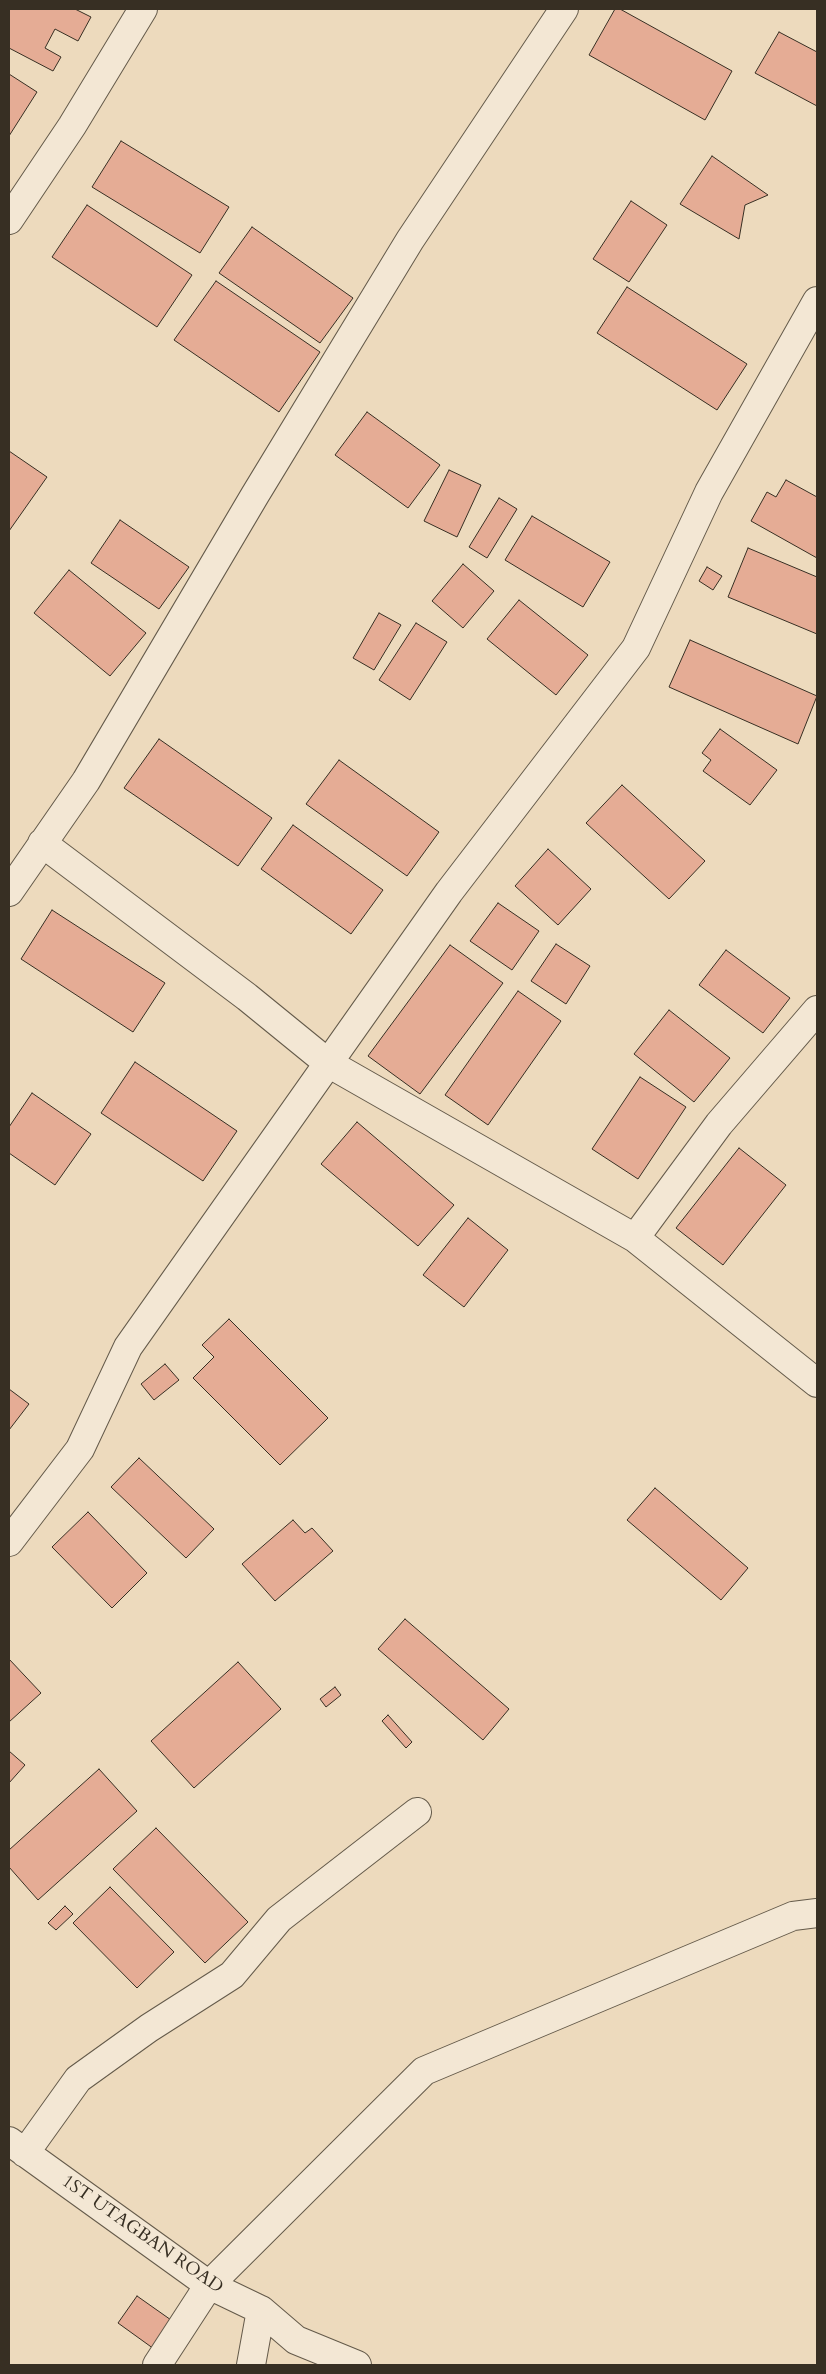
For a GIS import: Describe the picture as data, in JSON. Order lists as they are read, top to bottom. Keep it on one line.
{"streets":{"street":["1ST UTAGBAN ROAD"]}}
